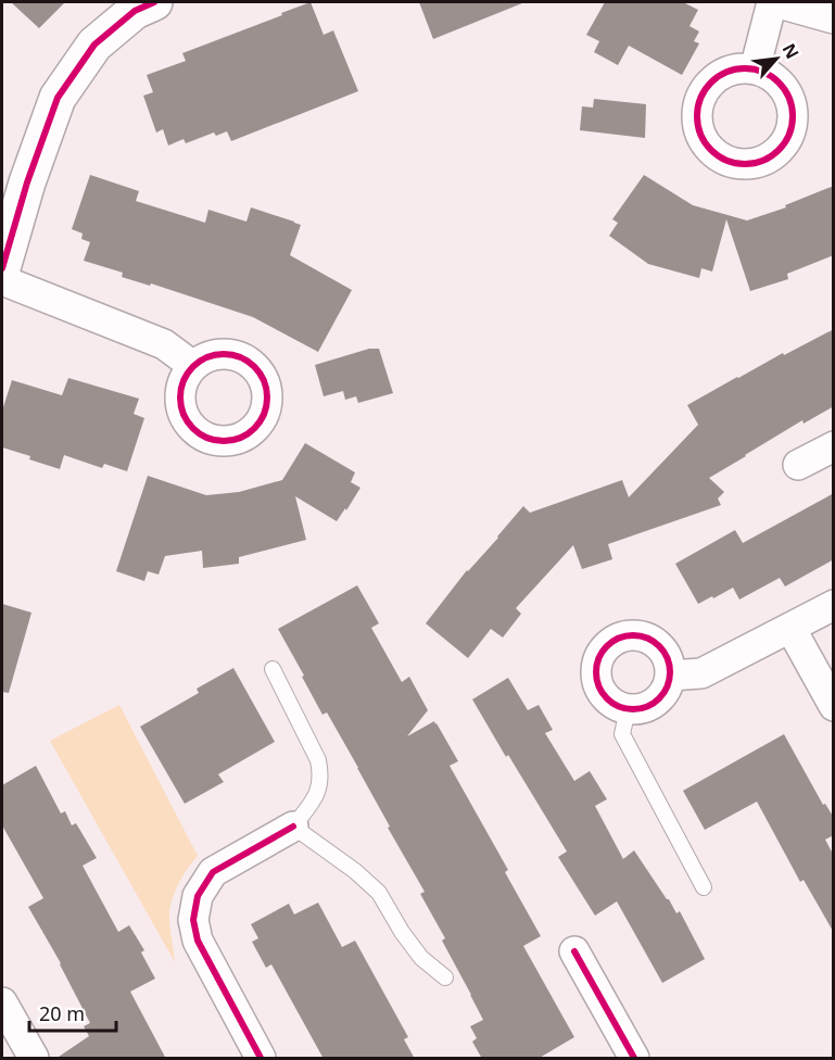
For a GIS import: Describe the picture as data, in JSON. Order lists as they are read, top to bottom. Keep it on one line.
{"scale_bar":"20 m","north":"top right"}
